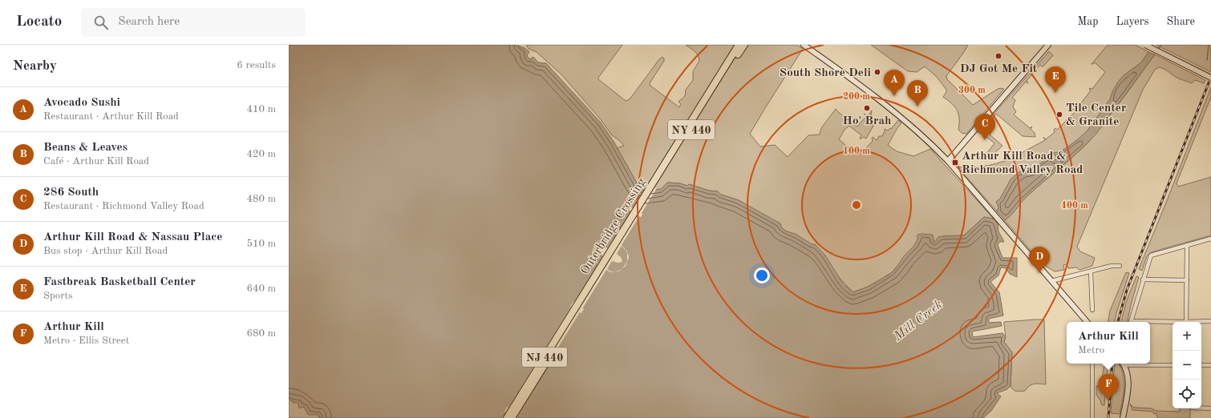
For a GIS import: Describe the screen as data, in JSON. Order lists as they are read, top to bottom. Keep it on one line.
{"streets":{"highway":["NY 440","Outerbridge Crossing","NJ 440"]},"water":["Mill Creek"],"places":{"other":["DJ Got Me Fit","South Shore Deli","Ho' Brah","Tile Center & Granite"],"transit":["Arthur Kill Road & Richmond Valley Road"]},"page":{"header":"Locato","search":"Search here","nav":["Map","Layers","Share"],"heading":["Nearby","6 results"],"pins":["E","A","B","C","D","F"],"list":[{"mark":"A","name":"Avocado Sushi","note":"Restaurant · Arthur Kill Road","value":"410 m"},{"mark":"B","name":"Beans & Leaves","note":"Café · Arthur Kill Road","value":"420 m"},{"mark":"C","name":"286 South","note":"Restaurant · Richmond Valley Road","value":"480 m"},{"mark":"D","name":"Arthur Kill Road & Nassau Place","note":"Bus stop · Arthur Kill Road","value":"510 m"},{"mark":"E","name":"Fastbreak Basketball Center","note":"Sports","value":"640 m"},{"mark":"F","name":"Arthur Kill","note":"Metro · Ellis Street","value":"680 m"}],"map_buttons":["+","−"],"popup":["Arthur Kill","Metro"]},"rings":["300 m","200 m","100 m","400 m"]}
